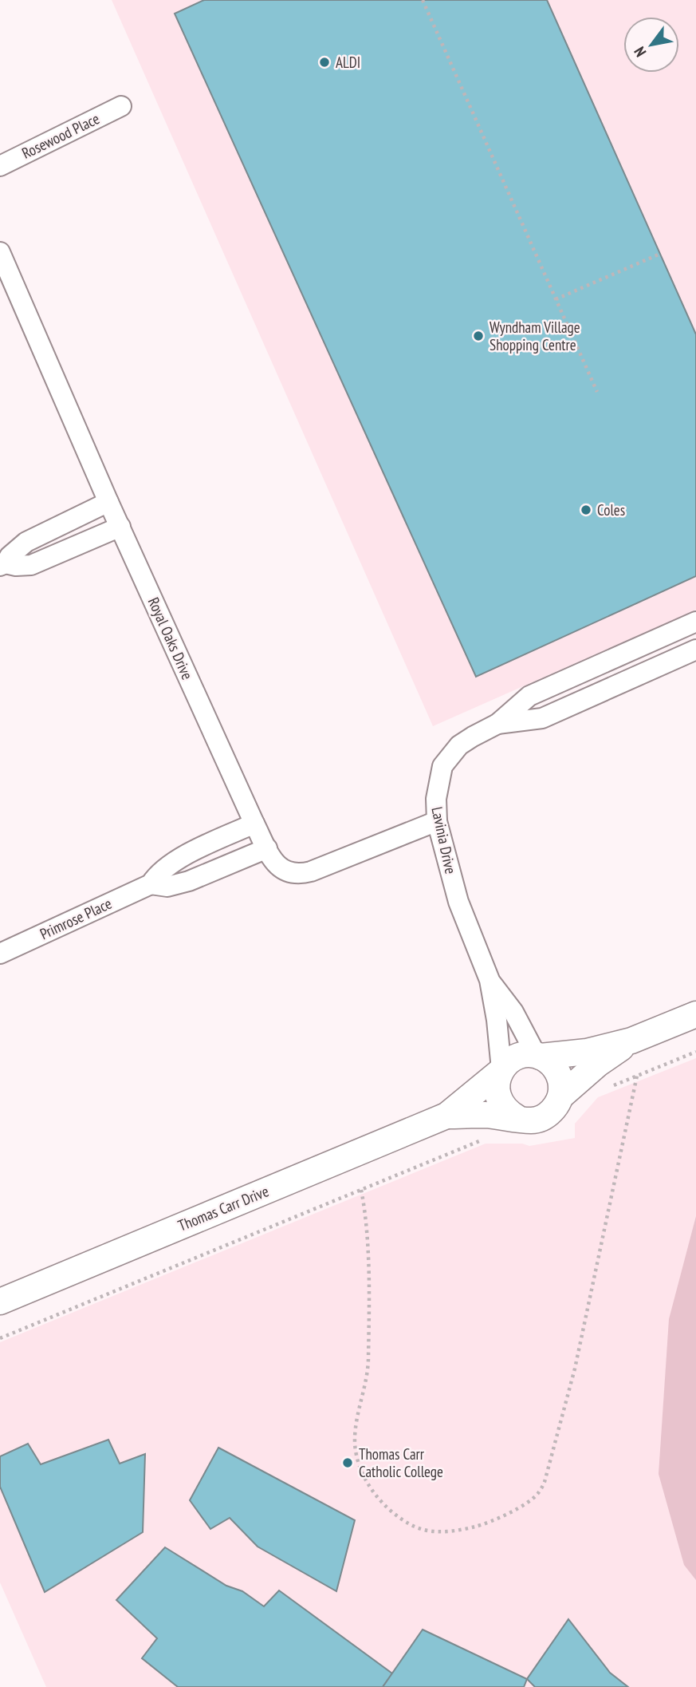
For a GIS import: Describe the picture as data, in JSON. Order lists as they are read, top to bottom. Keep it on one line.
{"streets":{"street":["Rosewood Place","Royal Oaks Drive","Lavinia Drive","Primrose Place","Thomas Carr Drive"]},"crossings":[["Royal Oaks Drive","Lavinia Drive"],["Royal Oaks Drive","Primrose Place"],["Lavinia Drive","Thomas Carr Drive"]],"places":["ALDI","Wyndham Village Shopping Centre","Coles","Thomas Carr Catholic College"],"north":"bottom left"}
